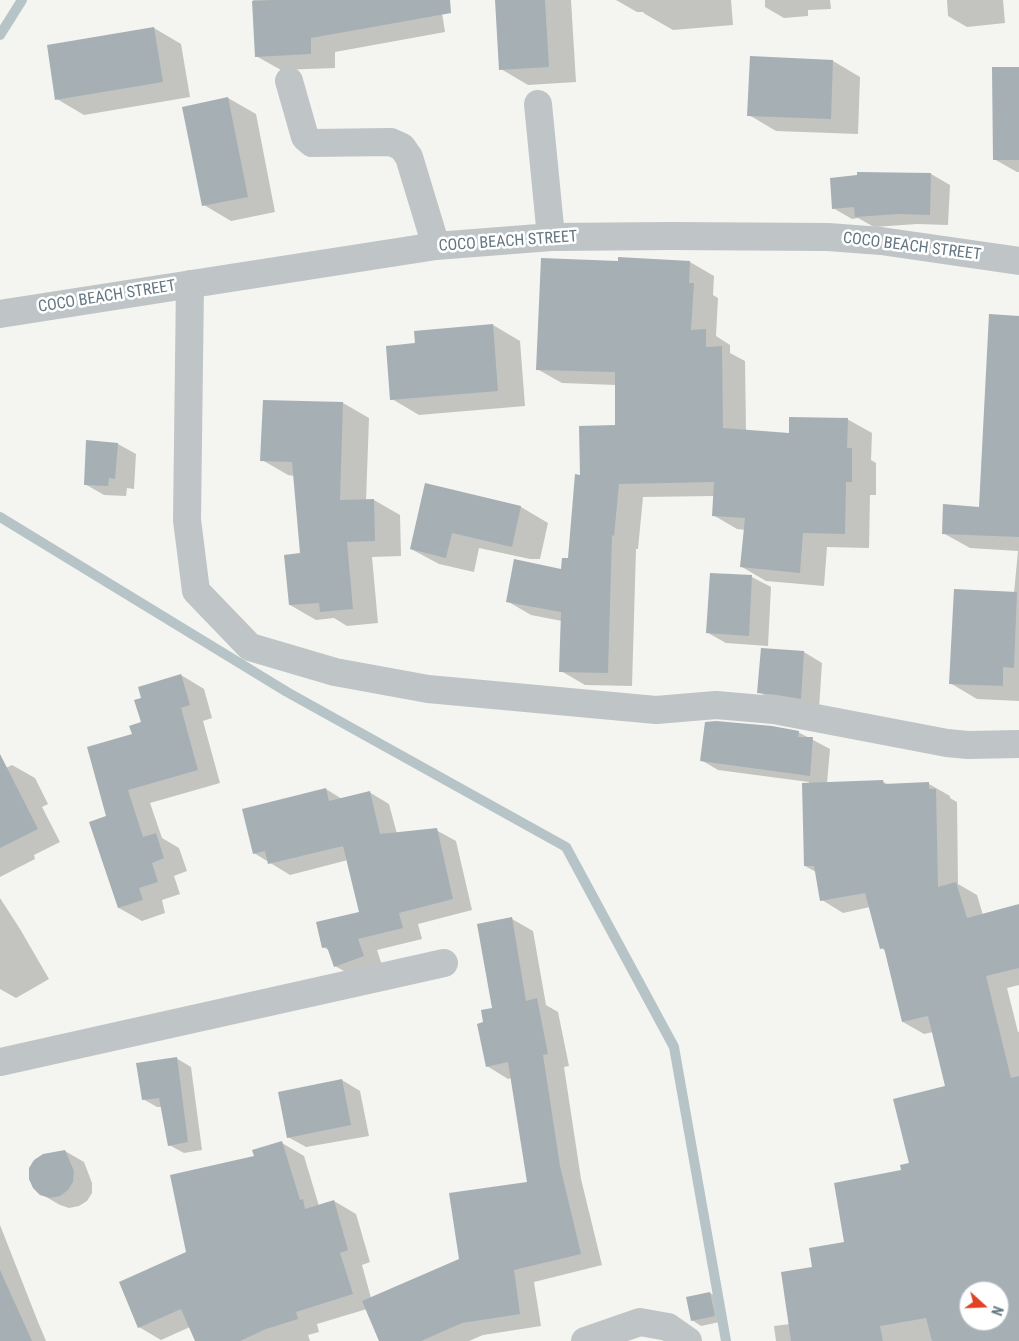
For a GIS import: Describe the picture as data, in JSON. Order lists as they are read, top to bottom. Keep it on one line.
{"streets":{"street":["COCO BEACH STREET"]},"north":"right"}
